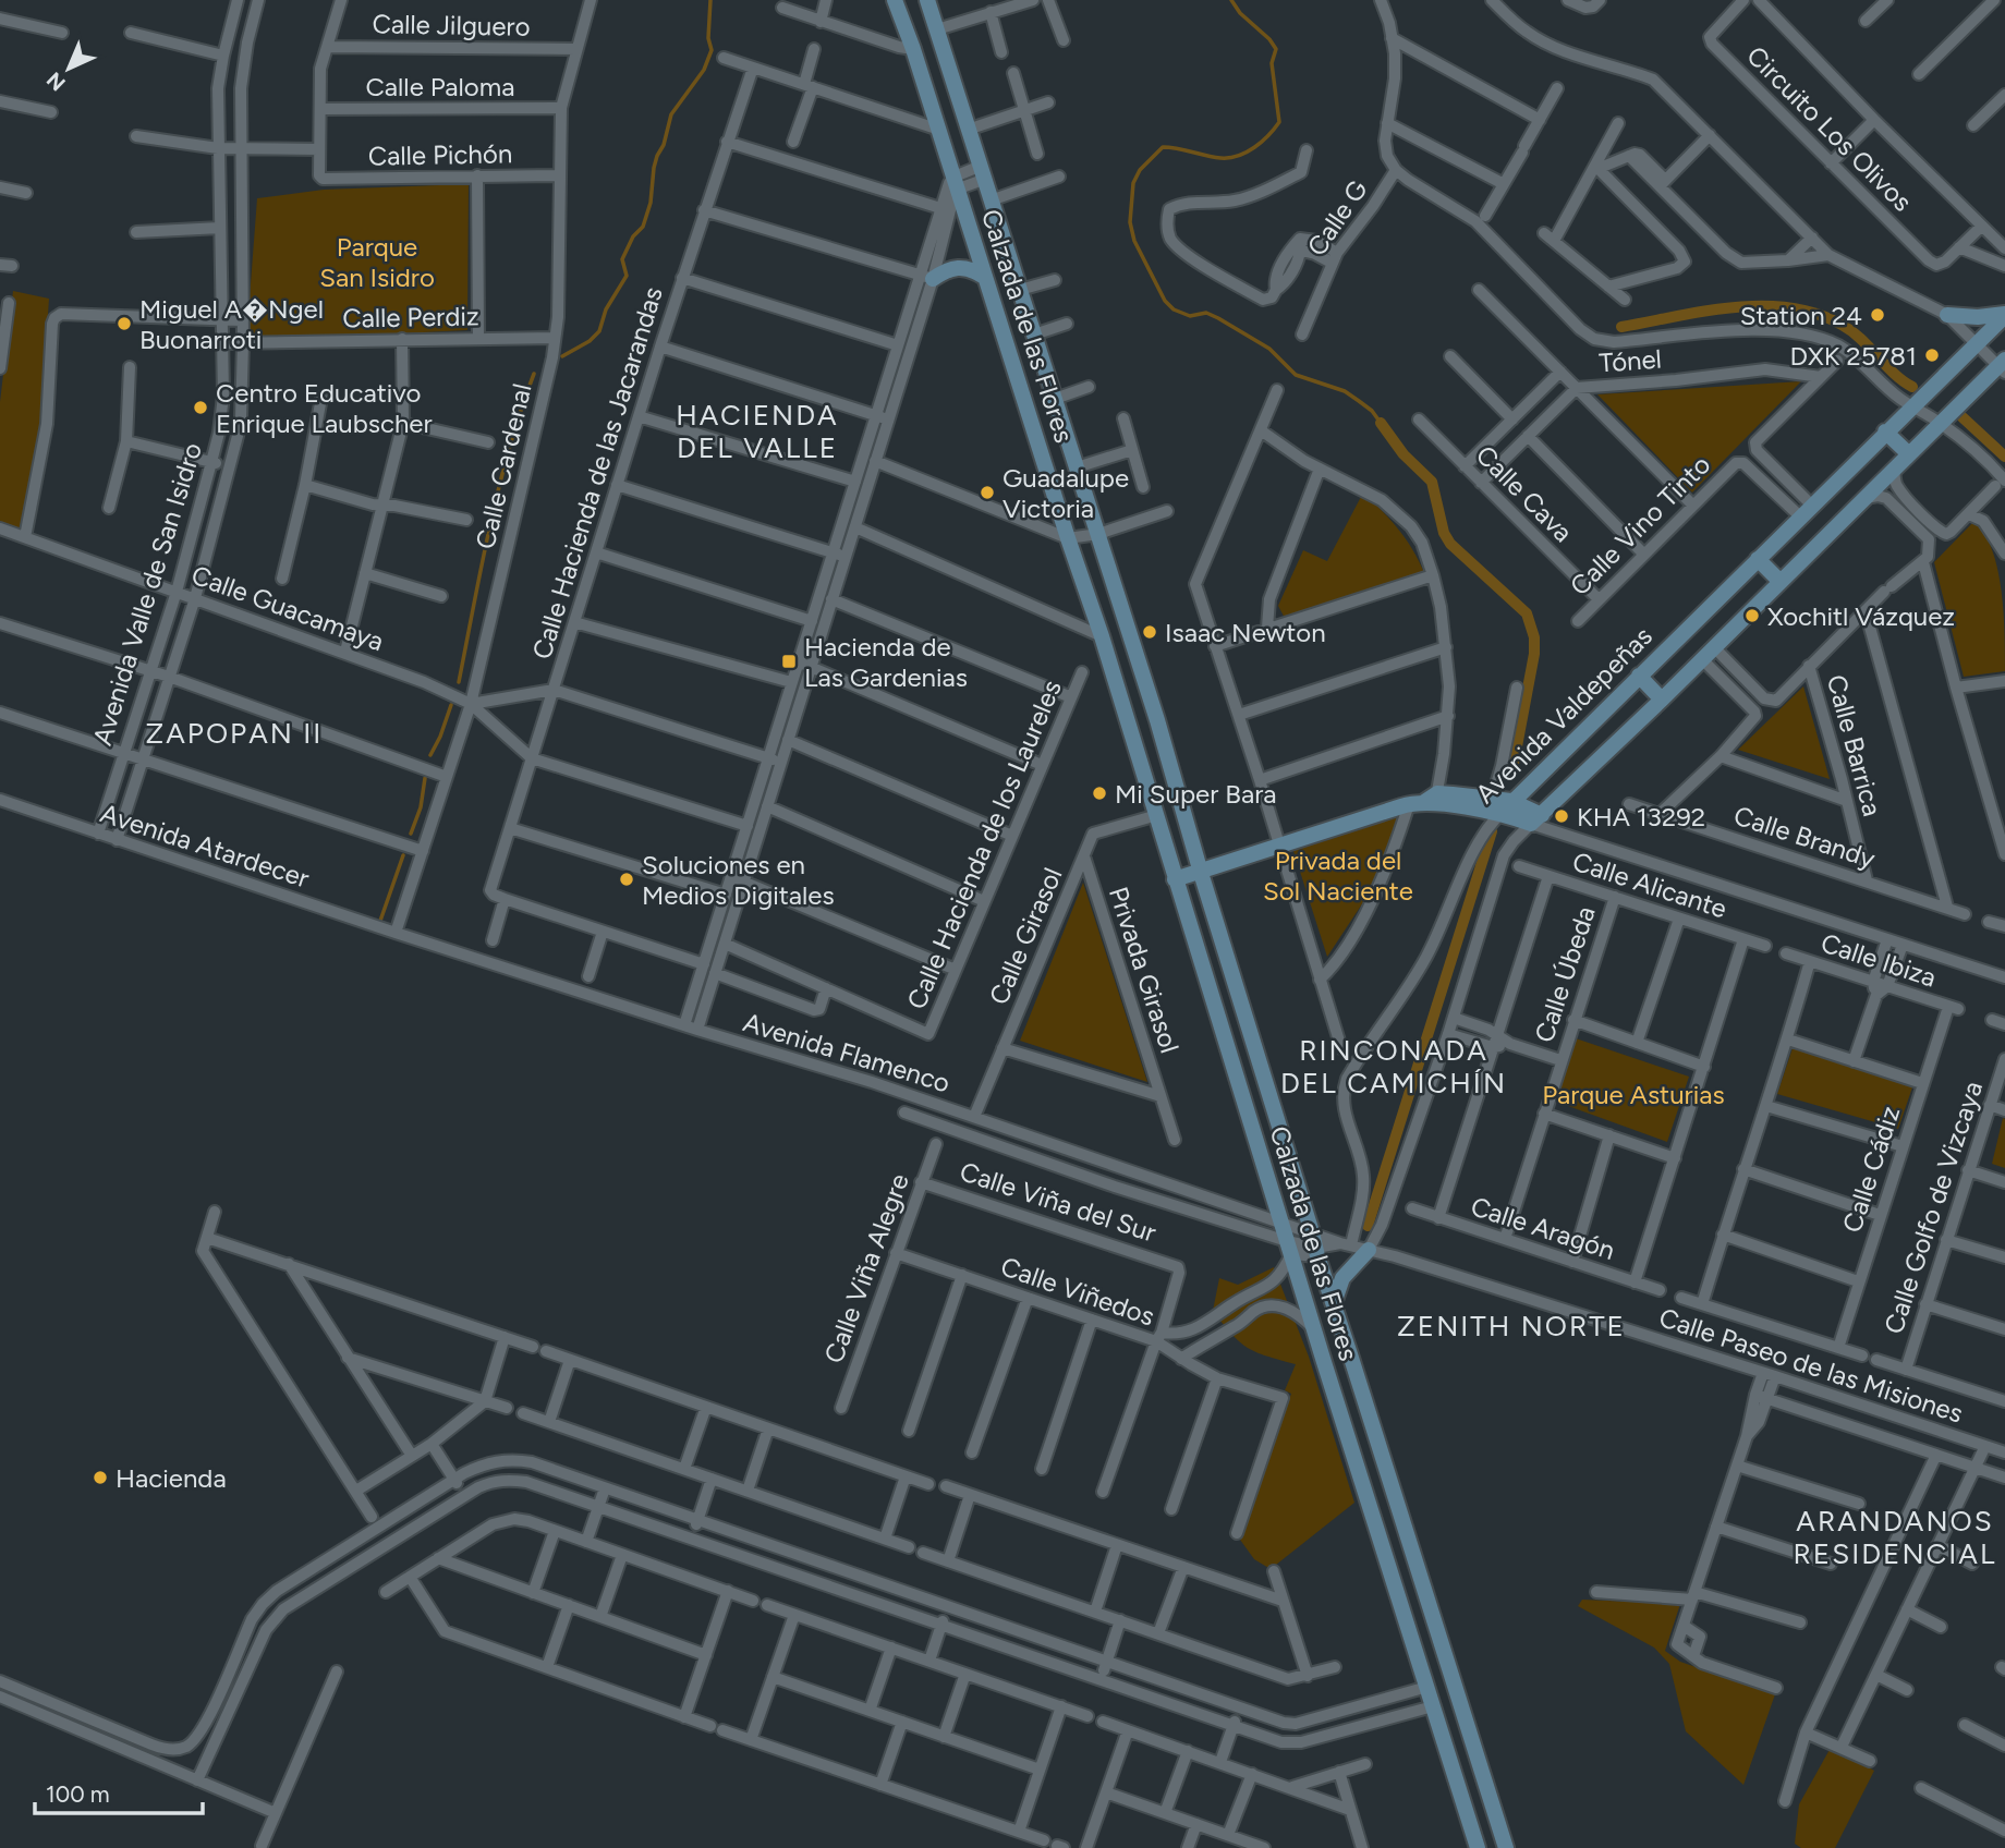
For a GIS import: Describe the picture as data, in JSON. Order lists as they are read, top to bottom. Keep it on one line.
{"streets":{"street":["Calle Jilguero","Calle Paloma","Circuito Los Olivos","Calle Pichón","Calle G","Calle Perdiz","Calzada de las Flores","Tónel","Calle Cardenal","Calle Hacienda de las Jacarandas","Calle Cava","Calle Vino Tinto","Avenida Valle de San Isidro","Calle Guacamaya","Avenida Valdepeñas","Calle Barrica","Calle Brandy","Calle Hacienda de los Laureles","Avenida Atardecer","Calle Alicante","Calle Girasol","Calle Ibiza","Privada Girasol","Calle Úbeda","Avenida Flamenco","Calle Cádiz","Calle Viña del Sur","Calle Golfo de Vizcaya","Calle Aragón","Calle Viña Alegre","Calle Viñedos","Calle Paseo de las Misiones"]},"crossings":[["Calle Jilguero","Calle Cardenal"],["Calle Paloma","Calle Cardenal"],["Calle Pichón","Calle Cardenal"],["Calle Perdiz","Calle Cardenal"],["Calle Perdiz","Avenida Valle de San Isidro"],["Calzada de las Flores","Calle Girasol"],["Calzada de las Flores","Avenida Flamenco"],["Calzada de las Flores","Calle Paseo de las Misiones"],["Tónel","Calle Cava"],["Calle Cardenal","Calle Guacamaya"],["Calle Cardenal","Avenida Atardecer"],["Calle Cardenal","Avenida Flamenco"],["Calle Hacienda de las Jacarandas","Calle Guacamaya"],["Calle Cava","Calle Vino Tinto"],["Avenida Valle de San Isidro","Calle Guacamaya"],["Avenida Valle de San Isidro","Avenida Atardecer"],["Avenida Valdepeñas","Calle Paseo de las Misiones"],["Calle Barrica","Calle Brandy"],["Avenida Atardecer","Avenida Flamenco"],["Calle Alicante","Calle Úbeda"],["Calle Girasol","Privada Girasol"],["Calle Girasol","Avenida Flamenco"],["Calle Ibiza","Calle Cádiz"],["Calle Úbeda","Calle Aragón"],["Avenida Flamenco","Calle Paseo de las Misiones"],["Calle Viña del Sur","Calle Viña Alegre"],["Calle Viña del Sur","Calle Viñedos"],["Calle Viña Alegre","Calle Viñedos"]],"districts":["HACIENDA DEL VALLE","ZAPOPAN II","RINCONADA DEL CAMICHÍN","ZENITH NORTE","ARANDANOS RESIDENCIAL"],"parks":["Parque San Isidro","Privada del Sol Naciente","Parque Asturias"],"places":{"other":["Station 24","Miguel A�Ngel Buonarroti","DXK 25781","Centro Educativo Enrique Laubscher","Guadalupe Victoria","Xochitl Vázquez","Isaac Newton","Mi Super Bara","KHA 13292","Soluciones en Medios Digitales","Hacienda"],"transit":["Hacienda de Las Gardenias"]},"scale_bar":"100 m","north":"bottom left"}
